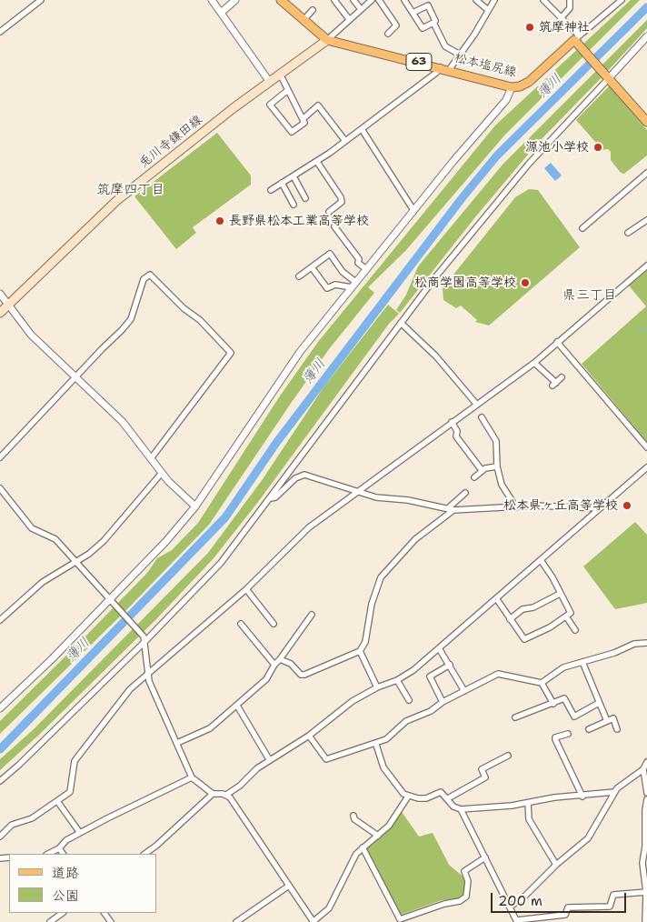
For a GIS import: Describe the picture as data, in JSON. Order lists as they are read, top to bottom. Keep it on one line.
{"streets":{"main road":["63","松本塩尻線","兎川寺鎌田線"]},"crossings":[["松本塩尻線","兎川寺鎌田線"]],"districts":["筑摩四丁目","県三丁目"],"water":["薄川"],"places":["筑摩神社","源池小学校","長野県松本工業高等学校","松商学園高等学校","松本県ヶ丘高等学校"],"legend":["道路","公園"],"scale_bar":"200 m"}
